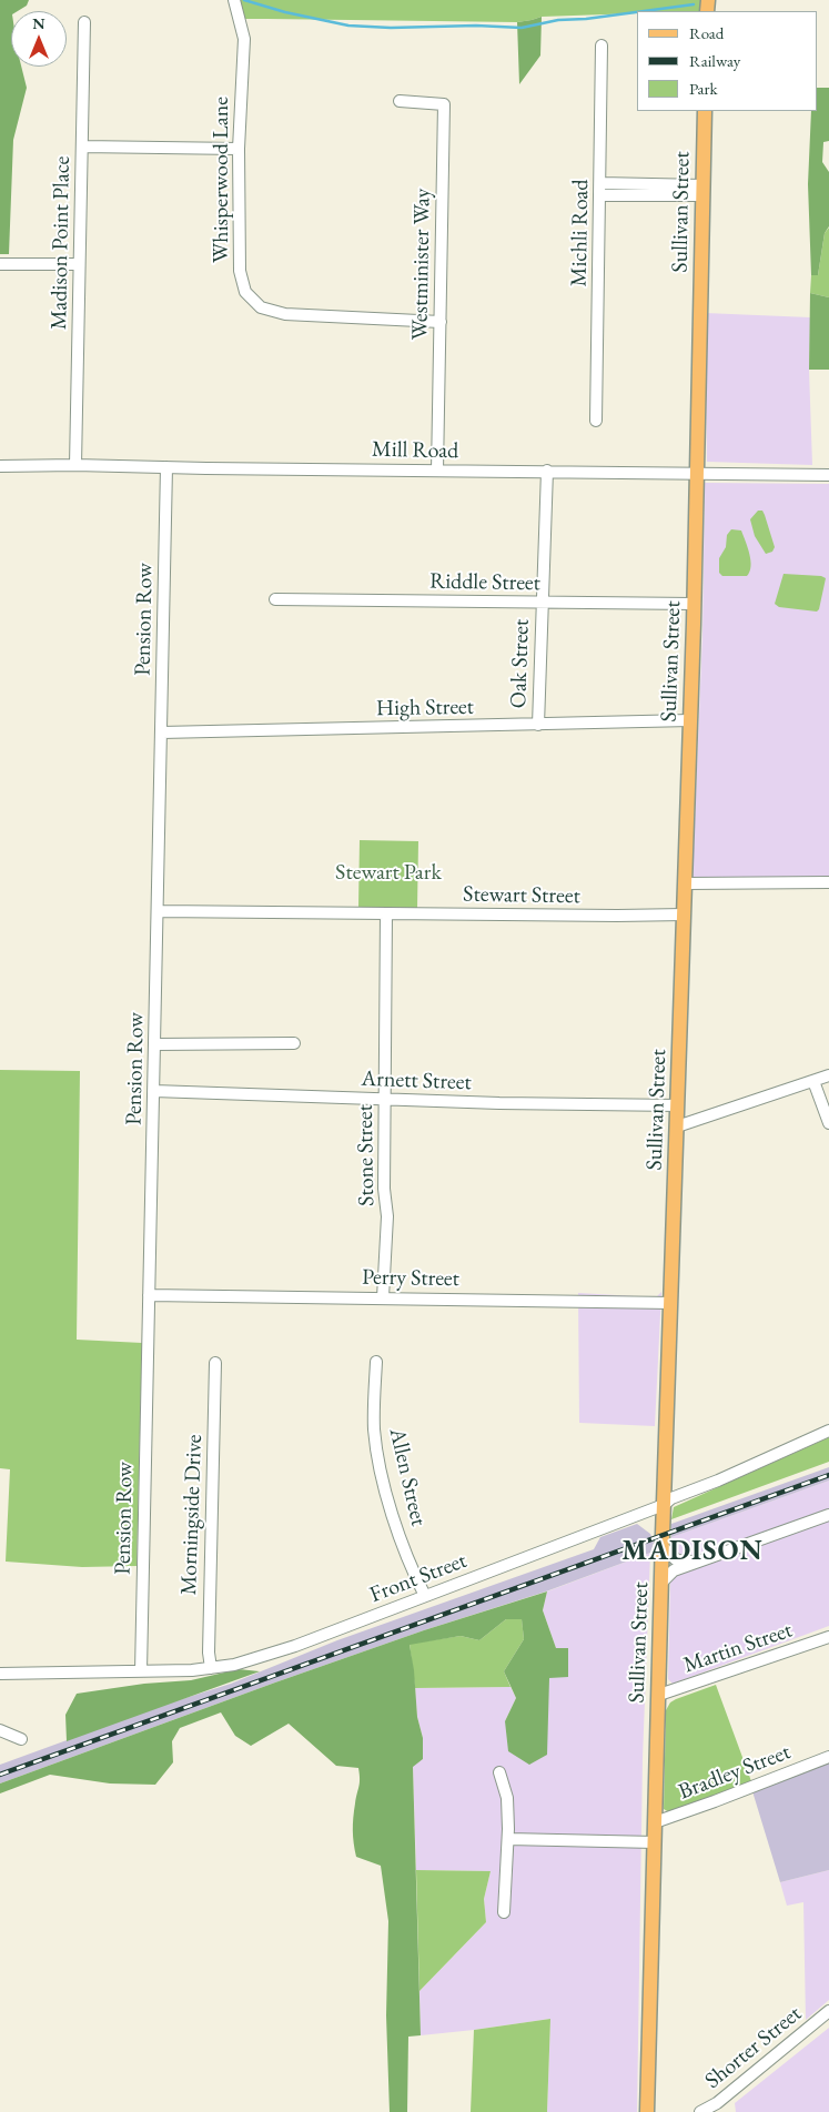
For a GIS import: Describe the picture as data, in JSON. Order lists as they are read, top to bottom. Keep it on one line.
{"streets":{"main road":["Sullivan Street"],"street":["Whisperwood Lane","Michli Road","Madison Point Place","Westminister Way","Mill Road","Riddle Street","Pension Row","Oak Street","High Street","Stewart Street","Arnett Street","Stone Street","Perry Street","Allen Street","Morningside Drive","Front Street","Martin Street","Bradley Street","Shorter Street"]},"crossings":[["Whisperwood Lane","Westminister Way"],["Sullivan Street","Mill Road"],["Sullivan Street","Riddle Street"],["Sullivan Street","High Street"],["Sullivan Street","Stewart Street"],["Sullivan Street","Arnett Street"],["Sullivan Street","Perry Street"],["Sullivan Street","Front Street"],["Sullivan Street","Martin Street"],["Sullivan Street","Bradley Street"],["Madison Point Place","Mill Road"],["Westminister Way","Mill Road"],["Mill Road","Pension Row"],["Mill Road","Oak Street"],["Riddle Street","Oak Street"],["Pension Row","High Street"],["Pension Row","Stewart Street"],["Pension Row","Arnett Street"],["Pension Row","Perry Street"],["Pension Row","Front Street"],["Oak Street","High Street"],["Stewart Street","Stone Street"],["Arnett Street","Stone Street"],["Stone Street","Perry Street"],["Allen Street","Front Street"],["Morningside Drive","Front Street"]],"districts":["MADISON"],"parks":["Stewart Park"],"legend":["Road","Railway","Park"],"north":"top"}
